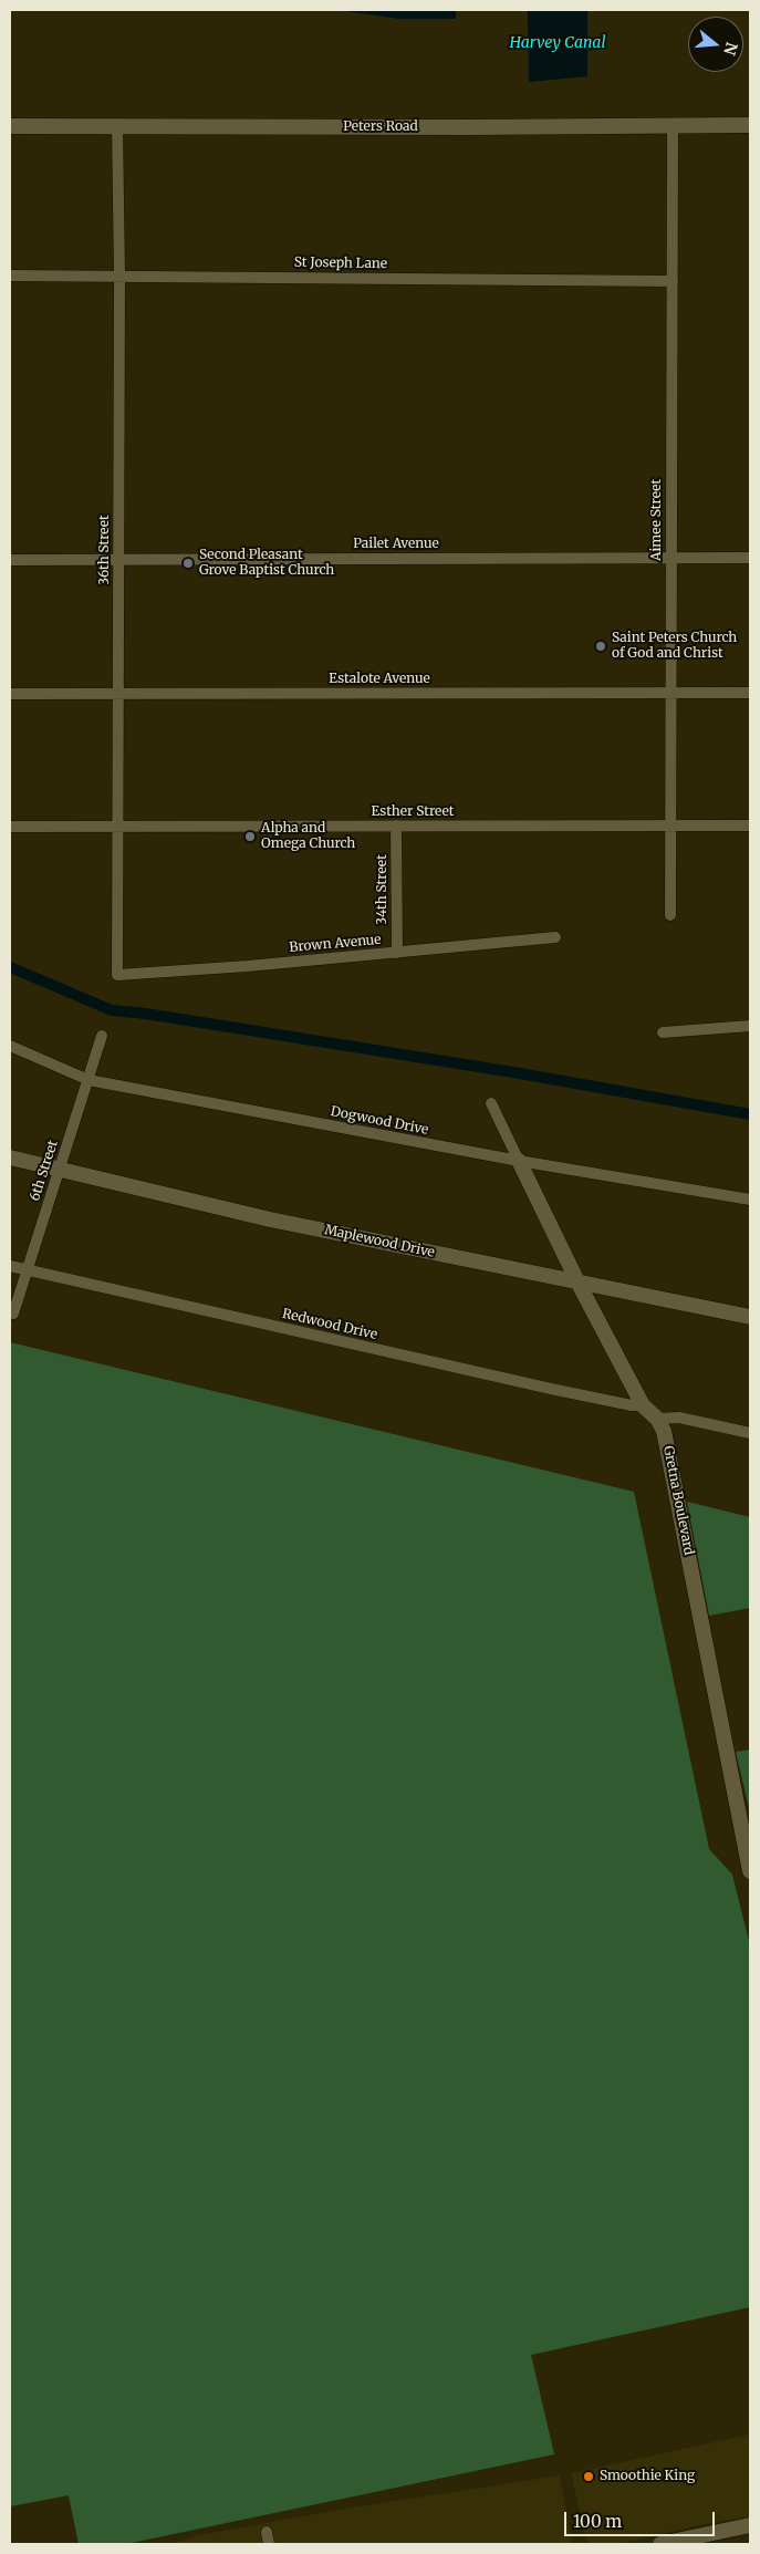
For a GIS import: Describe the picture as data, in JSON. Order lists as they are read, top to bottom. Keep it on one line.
{"streets":{"street":["Peters Road","St Joseph Lane","Aimee Street","Pailet Avenue","36th Street","Estalote Avenue","Esther Street","34th Street","Brown Avenue","Dogwood Drive","6th Street","Maplewood Drive","Redwood Drive","Gretna Boulevard"]},"crossings":[["Peters Road","Aimee Street"],["Peters Road","36th Street"],["St Joseph Lane","Aimee Street"],["St Joseph Lane","36th Street"],["Aimee Street","Pailet Avenue"],["Aimee Street","Estalote Avenue"],["Aimee Street","Esther Street"],["Pailet Avenue","36th Street"],["36th Street","Estalote Avenue"],["36th Street","Esther Street"],["36th Street","Brown Avenue"],["Esther Street","34th Street"],["34th Street","Brown Avenue"],["Dogwood Drive","6th Street"],["Dogwood Drive","Gretna Boulevard"],["6th Street","Maplewood Drive"],["6th Street","Redwood Drive"],["Maplewood Drive","Gretna Boulevard"],["Redwood Drive","Gretna Boulevard"]],"water":["Harvey Canal"],"places":["Second Pleasant Grove Baptist Church","Saint Peters Church of God and Christ","Alpha and Omega Church","Smoothie King"],"scale_bar":"100 m","north":"right"}
